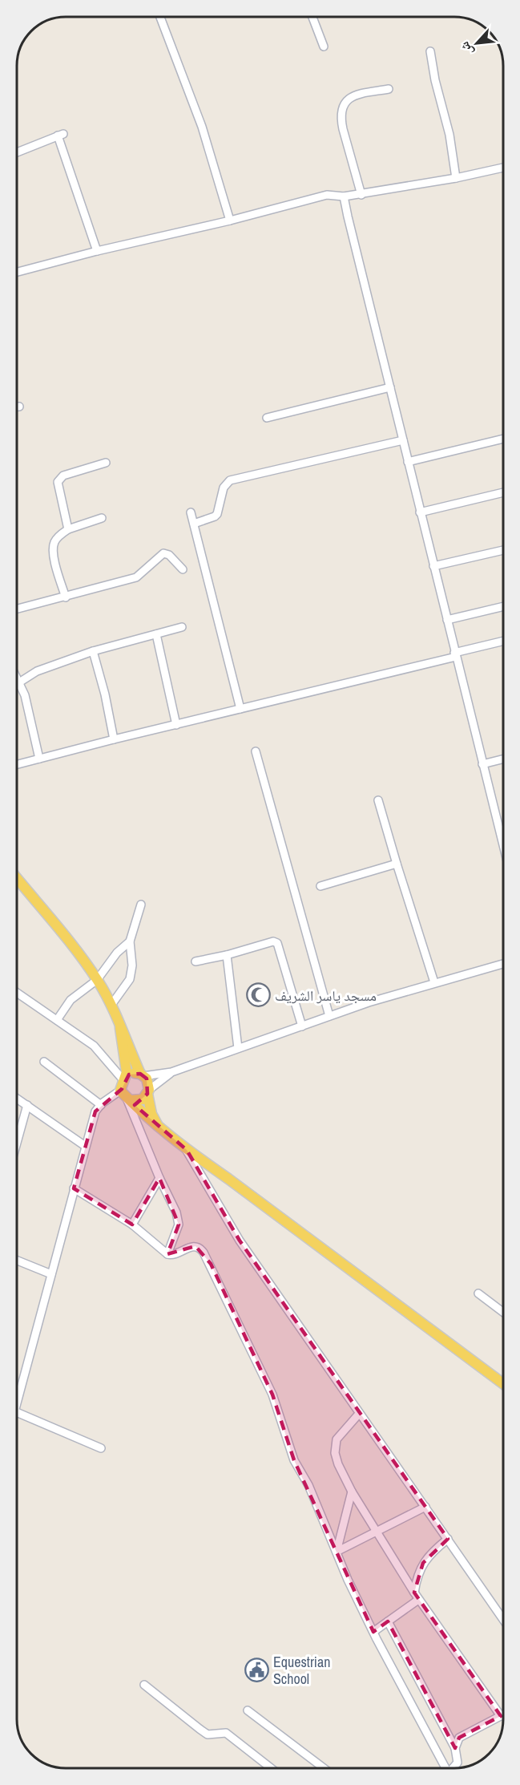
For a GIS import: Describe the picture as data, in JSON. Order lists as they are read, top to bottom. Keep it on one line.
{"places":{"mosque":["مسجد ياسر الشريف"],"public building":["Equestrian School"]},"north":"bottom left"}
